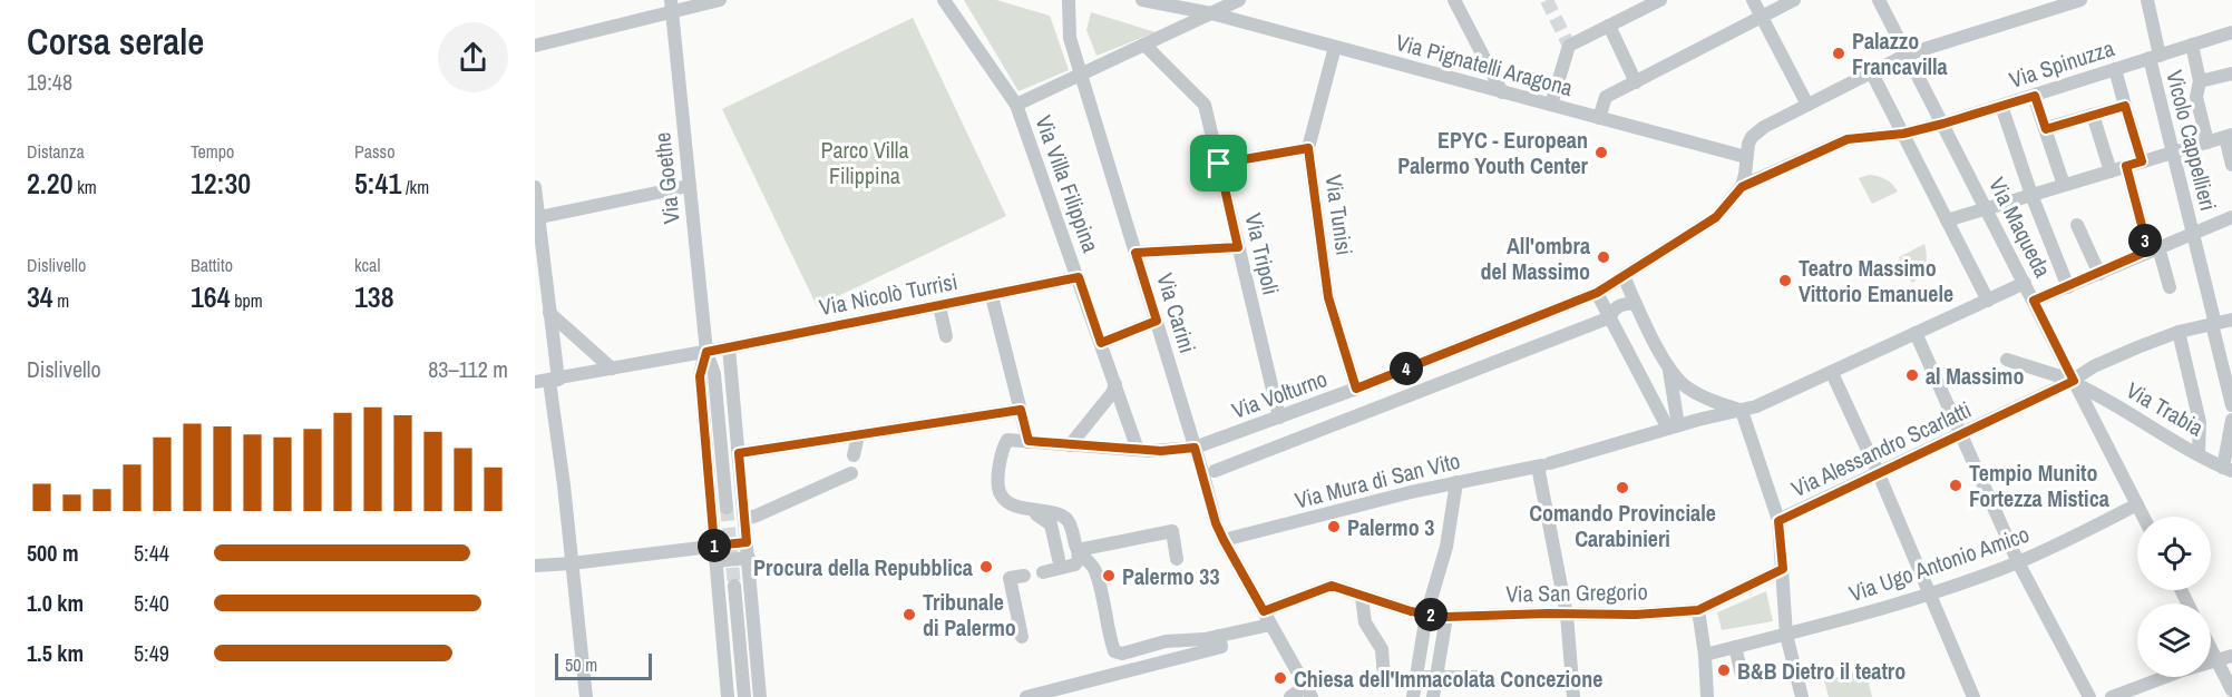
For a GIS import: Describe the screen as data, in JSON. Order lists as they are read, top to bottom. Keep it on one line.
{"streets":{"street":["Via Spinuzza","Via Pignatelli Aragona","Vicolo Cappellieri","Via Goethe","Via Villa Filippina","Via Tunisi","Via Maqueda","Via Tripoli","Via Nicolò Turrisi","Via Carini","Via Volturno","Via Trabia","Via Alessandro Scarlatti","Via Mura di San Vito","Via Ugo Antonio Amico","Via San Gregorio"]},"crossings":[["Via Spinuzza","Vicolo Cappellieri"],["Via Spinuzza","Via Maqueda"],["Via Spinuzza","Via Volturno"],["Via Pignatelli Aragona","Via Tunisi"],["Vicolo Cappellieri","Via Alessandro Scarlatti"],["Via Goethe","Via Nicolò Turrisi"],["Via Villa Filippina","Via Nicolò Turrisi"],["Via Villa Filippina","Via Volturno"],["Via Tunisi","Via Volturno"],["Via Maqueda","Via Trabia"],["Via Maqueda","Via Alessandro Scarlatti"],["Via Maqueda","Via Mura di San Vito"],["Via Maqueda","Via Ugo Antonio Amico"],["Via Tripoli","Via Volturno"],["Via Carini","Via Volturno"],["Via Carini","Via Mura di San Vito"],["Via Carini","Via San Gregorio"],["Via Trabia","Via Alessandro Scarlatti"]],"parks":["Parco Villa Filippina"],"places":["Palazzo Francavilla","EPYC - European Palermo Youth Center","All'ombra del Massimo","Teatro Massimo Vittorio Emanuele","al Massimo","Tempio Munito Fortezza Mistica","Comando Provinciale Carabinieri","Palermo 3","Procura della Repubblica","Palermo 33","Tribunale di Palermo","B&B Dietro il teatro","Chiesa dell'Immacolata Concezione"],"scale_bar":"50 m","page":{"heading":["Corsa serale","19:48"],"stats":[["Distanza","2.20 km"],["Tempo","12:30"],["Passo","5:41 /km"],["Dislivello","34 m"],["Battito","164 bpm"],["kcal","138"]],"pins":["3","4","1","2"],"chart":["Dislivello","83–112 m"],"list":[{"name":"500 m","note":"5:44"},{"name":"1.0 km","note":"5:40"},{"name":"1.5 km","note":"5:49"}],"scale":"50 m"}}
